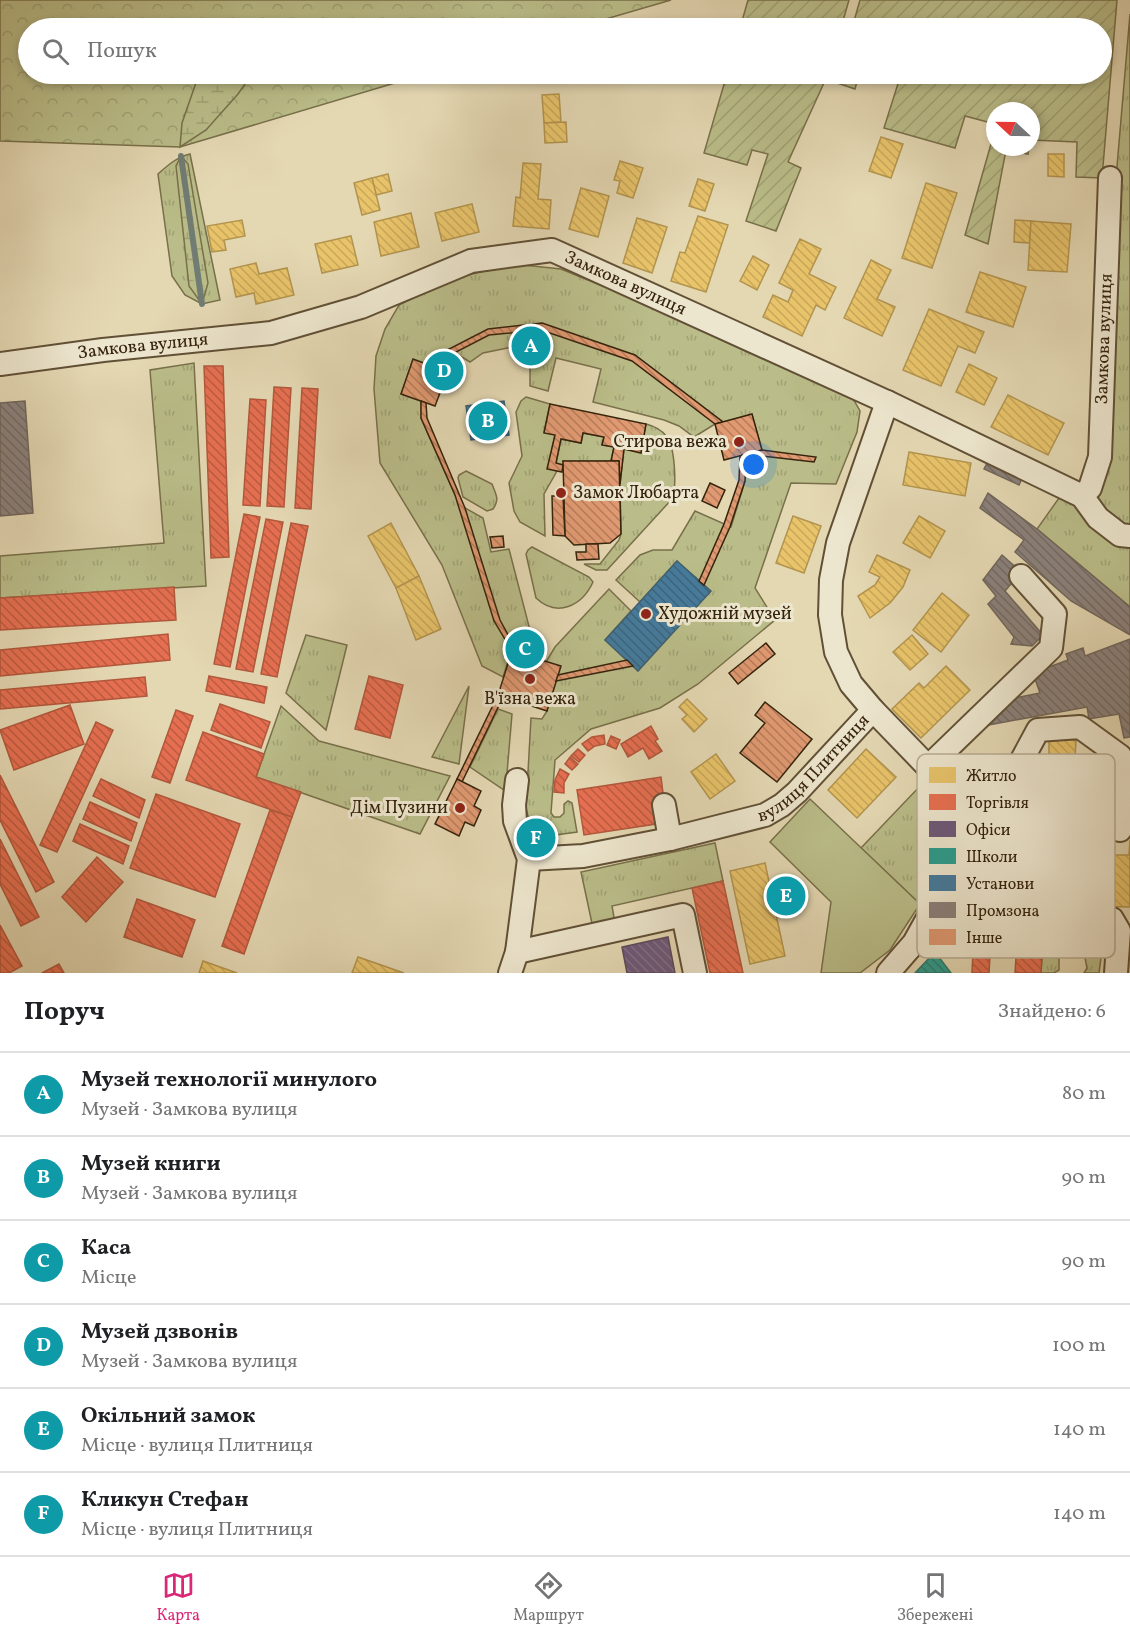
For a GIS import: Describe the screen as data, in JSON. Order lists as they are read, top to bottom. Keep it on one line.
{"streets":{"street":["Замкова вулиця","вулиця Плитниця"]},"crossings":[["Замкова вулиця","вулиця Плитниця"]],"places":["Стирова вежа","Замок Любарта","Художній музей","В'їзна вежа","Дім Пузини"],"legend":["Житло","Торгівля","Офіси","Школи","Установи","Промзона","Інше"],"north":"left","page":{"search":"Пошук","pins":["A","D","B","C","F","E"],"heading":["Поруч","Знайдено: 6"],"list":[{"mark":"A","name":"Музей технології минулого","note":"Музей · Замкова вулиця","value":"80 m"},{"mark":"B","name":"Музей книги","note":"Музей · Замкова вулиця","value":"90 m"},{"mark":"C","name":"Каса","note":"Місце","value":"90 m"},{"mark":"D","name":"Музей дзвонів","note":"Музей · Замкова вулиця","value":"100 m"},{"mark":"E","name":"Окільний замок","note":"Місце · вулиця Плитниця","value":"140 m"},{"mark":"F","name":"Кликун Стефан","note":"Місце · вулиця Плитниця","value":"140 m"}],"nav":["Карта","Маршрут","Збережені"]}}
